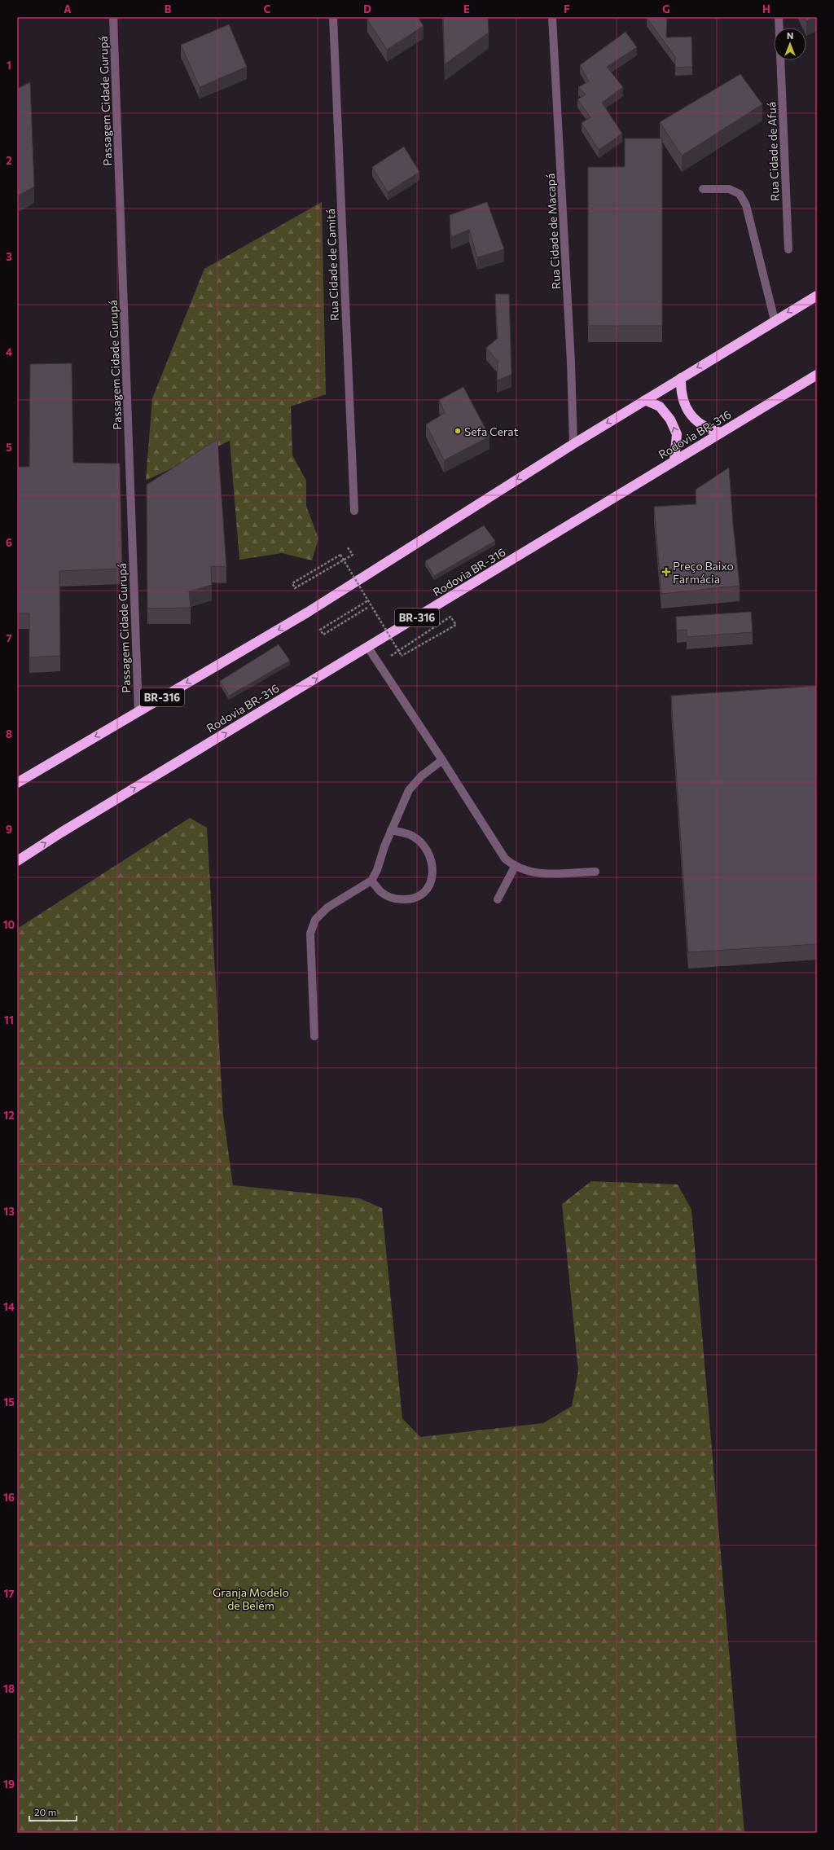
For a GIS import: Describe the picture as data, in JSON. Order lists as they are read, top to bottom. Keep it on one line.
{"streets":{"highway":["Rodovia BR-316","BR-316"],"street":["Passagem Cidade Gurupá","Rua Cidade de Afuá","Rua Cidade de Macapá","Rua Cidade de Camitá"]},"crossings":[["Passagem Cidade Gurupá","BR-316"],["Rua Cidade de Macapá","BR-316"]],"parks":["Granja Modelo de Belém"],"places":{"other":["Sefa Cerat"],"health":["Preço Baixo Farmácia"]},"scale_bar":"20 m","north":"top","grid":{"columns":["A","B","C","D","E","F","G","H"],"rows":["1","2","3","4","5","6","7","8","9","10","11","12","13","14","15","16","17","18","19"]}}
